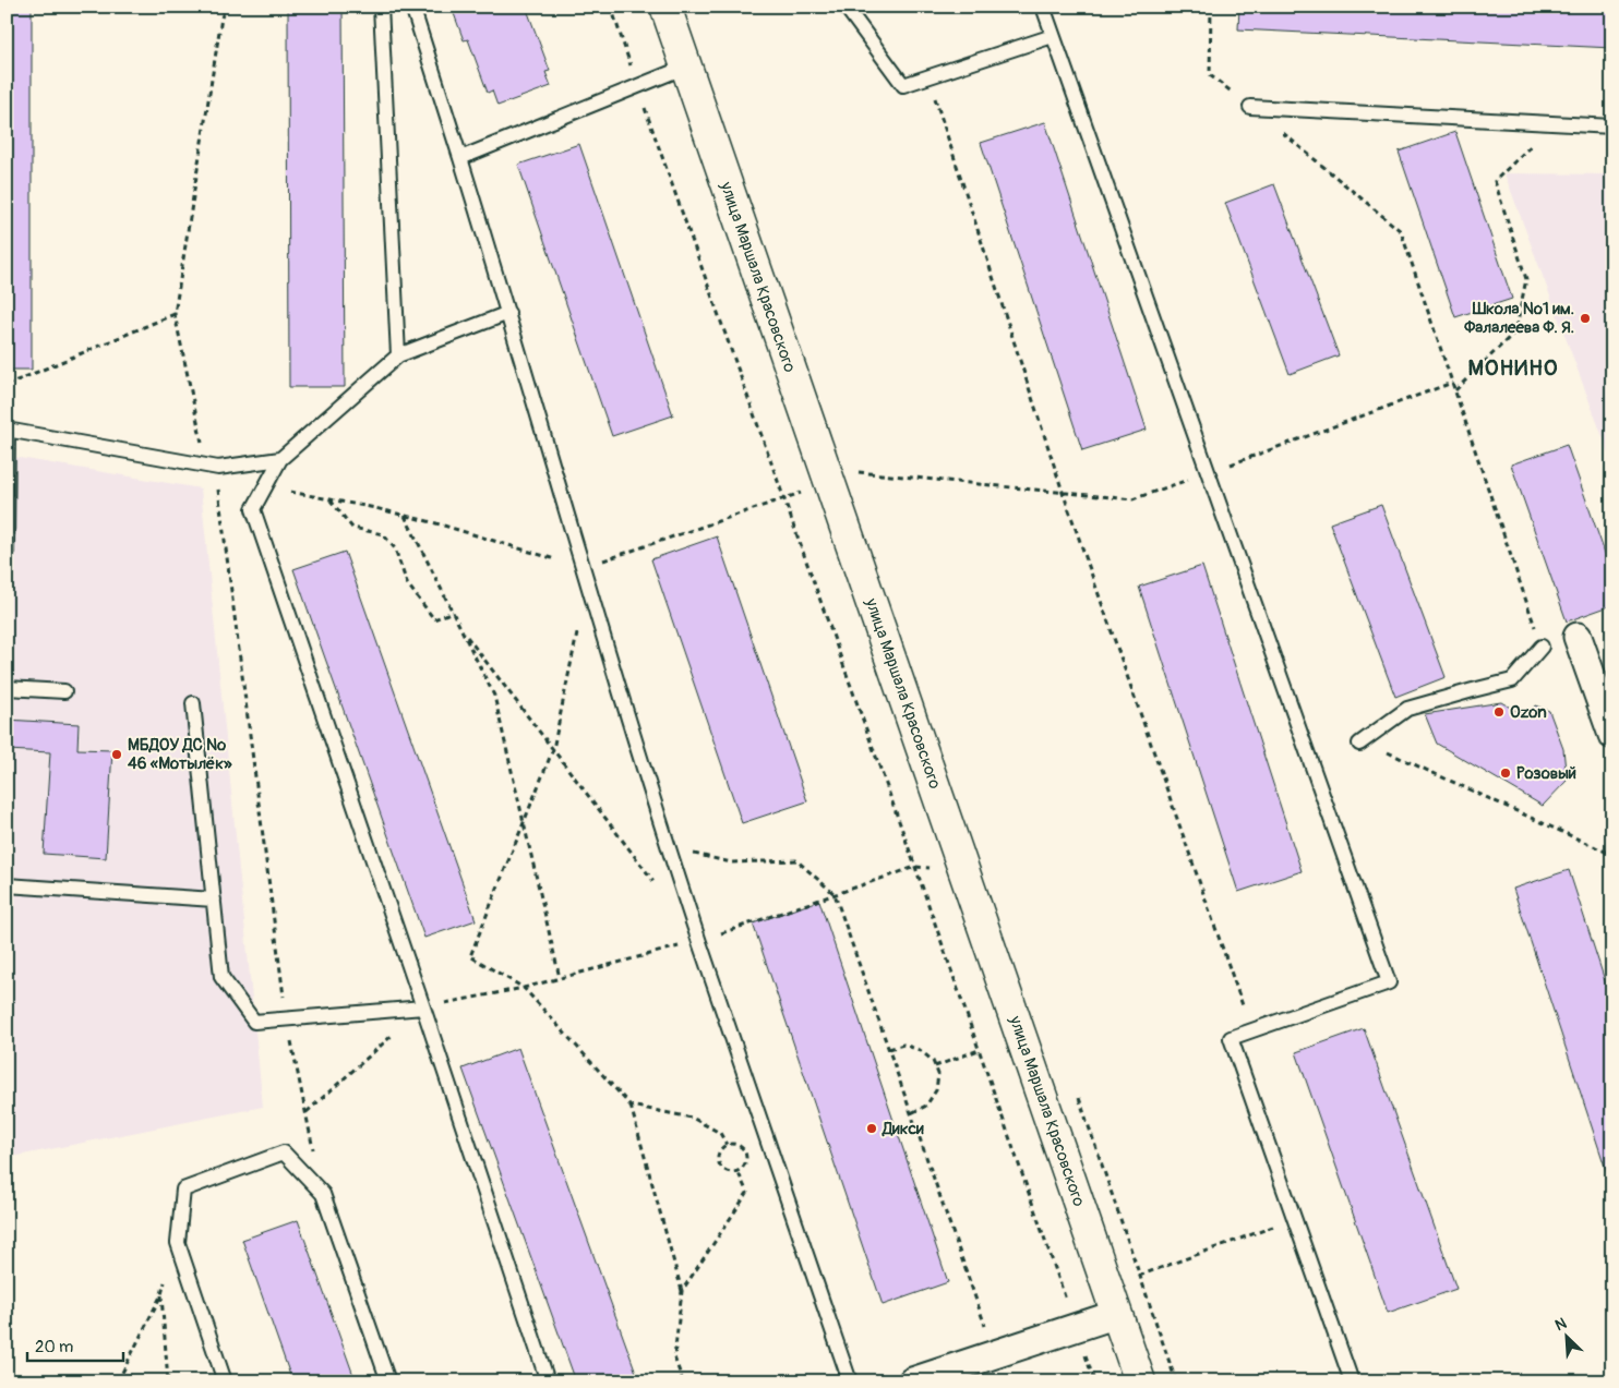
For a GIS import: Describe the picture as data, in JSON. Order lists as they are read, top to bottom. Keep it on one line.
{"streets":{"street":["улица Маршала Красовского"]},"districts":["МОНИНО"],"places":["Школа №1 им. Фалалеева Ф. Я.","Ozon","МБДОУ ДC № 46 «Мотылёк»","Розовый","Дикси"],"scale_bar":"20 m","north":"top left"}
